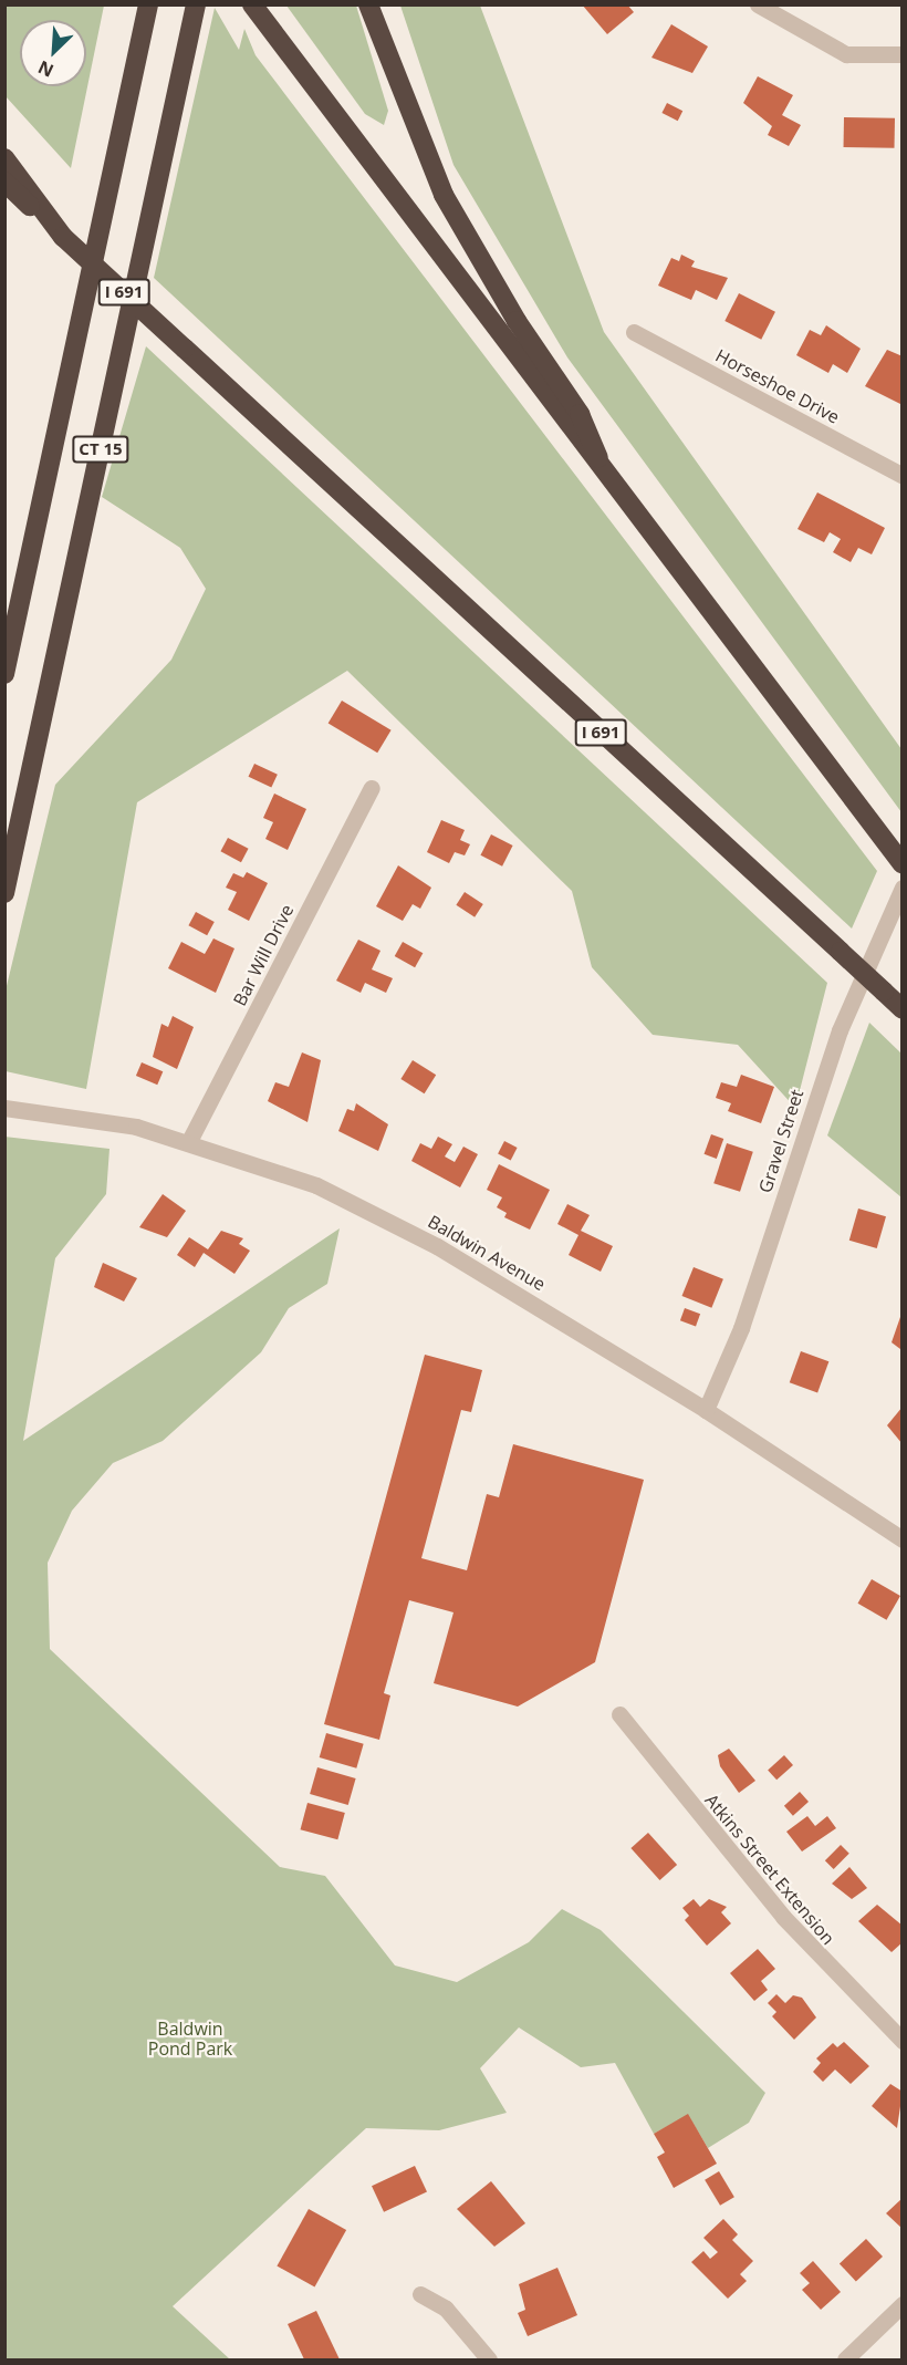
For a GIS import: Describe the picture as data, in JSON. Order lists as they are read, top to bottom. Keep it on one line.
{"streets":{"highway":["I 691","CT 15"],"street":["Horseshoe Drive","Bar Will Drive","Gravel Street","Baldwin Avenue","Atkins Street Extension"]},"crossings":[["Bar Will Drive","Baldwin Avenue"],["Gravel Street","Baldwin Avenue"]],"parks":["Baldwin Pond Park"],"north":"bottom left"}
